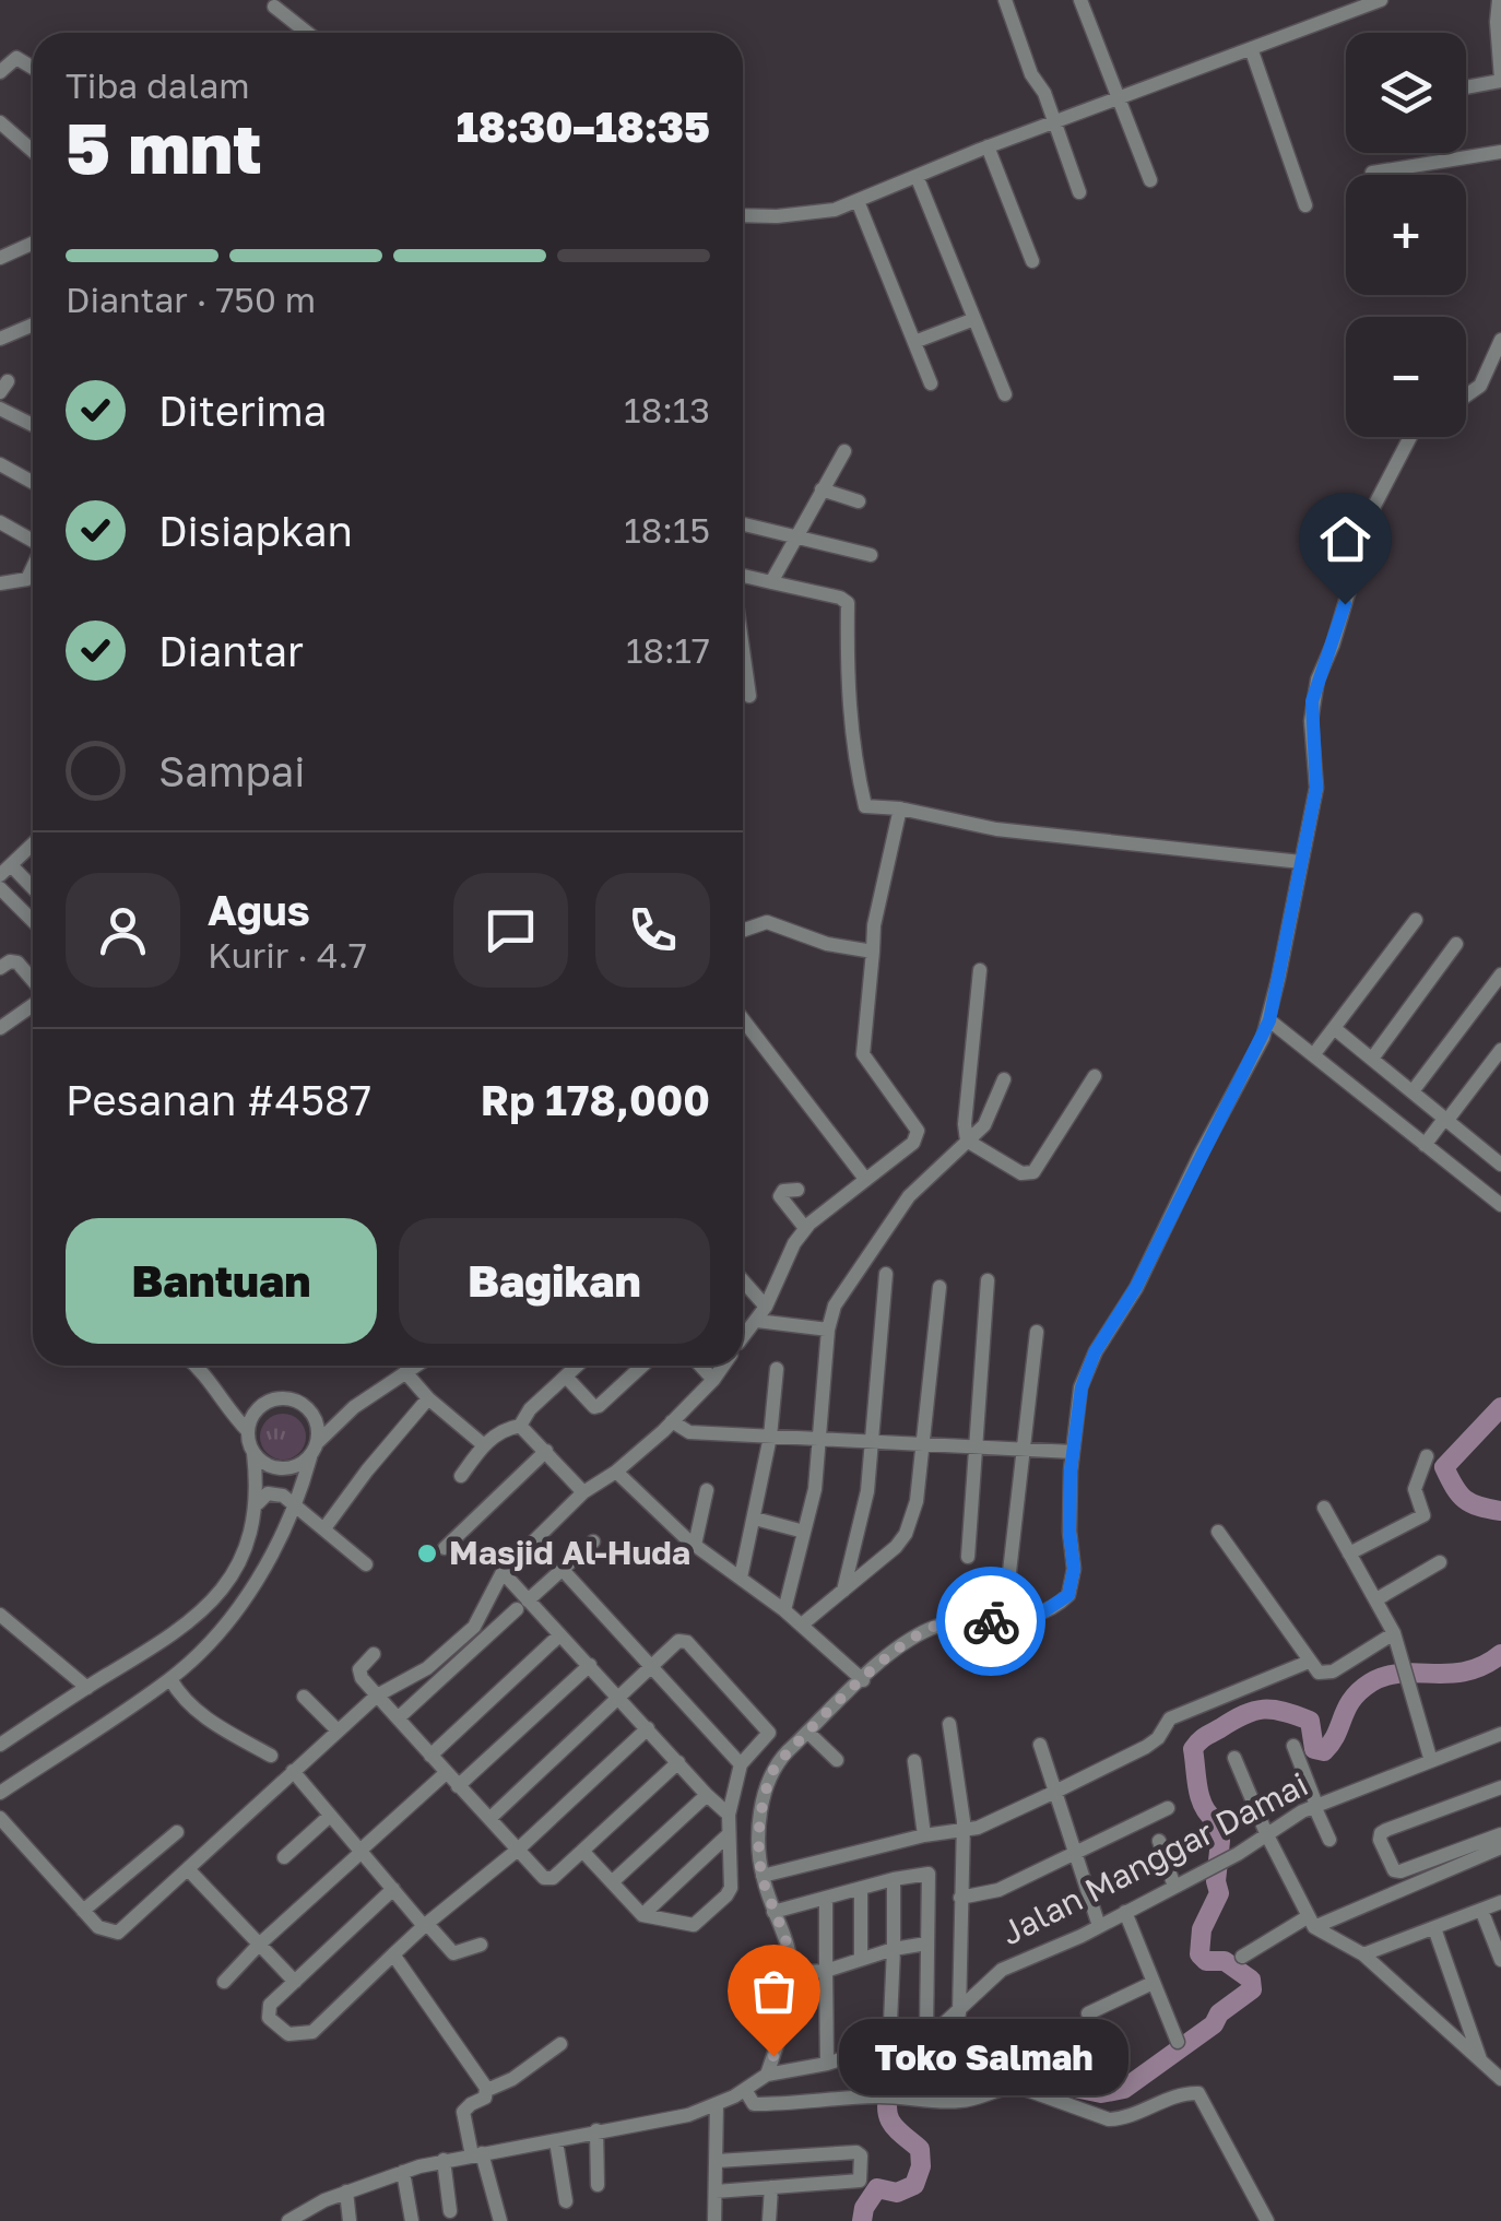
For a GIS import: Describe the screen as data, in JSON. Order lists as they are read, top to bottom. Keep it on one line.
{"streets":{"street":["Jalan Manggar Damai"]},"places":["Masjid Al-Huda","Toko Salmah"],"page":{"map_buttons":["+","−"],"heading":["5 mnt","Tiba dalam","18:30–18:35"],"panel":["Agus","Kurir · 4.7","Pesanan #4587","Rp 178,000"],"bar":"Diantar · 750 m","list":[["Diterima","18:13"],["Disiapkan","18:15"],["Diantar","18:17"],"Sampai"],"buttons":["Bantuan","Bagikan"],"bubble":"Toko Salmah"}}
